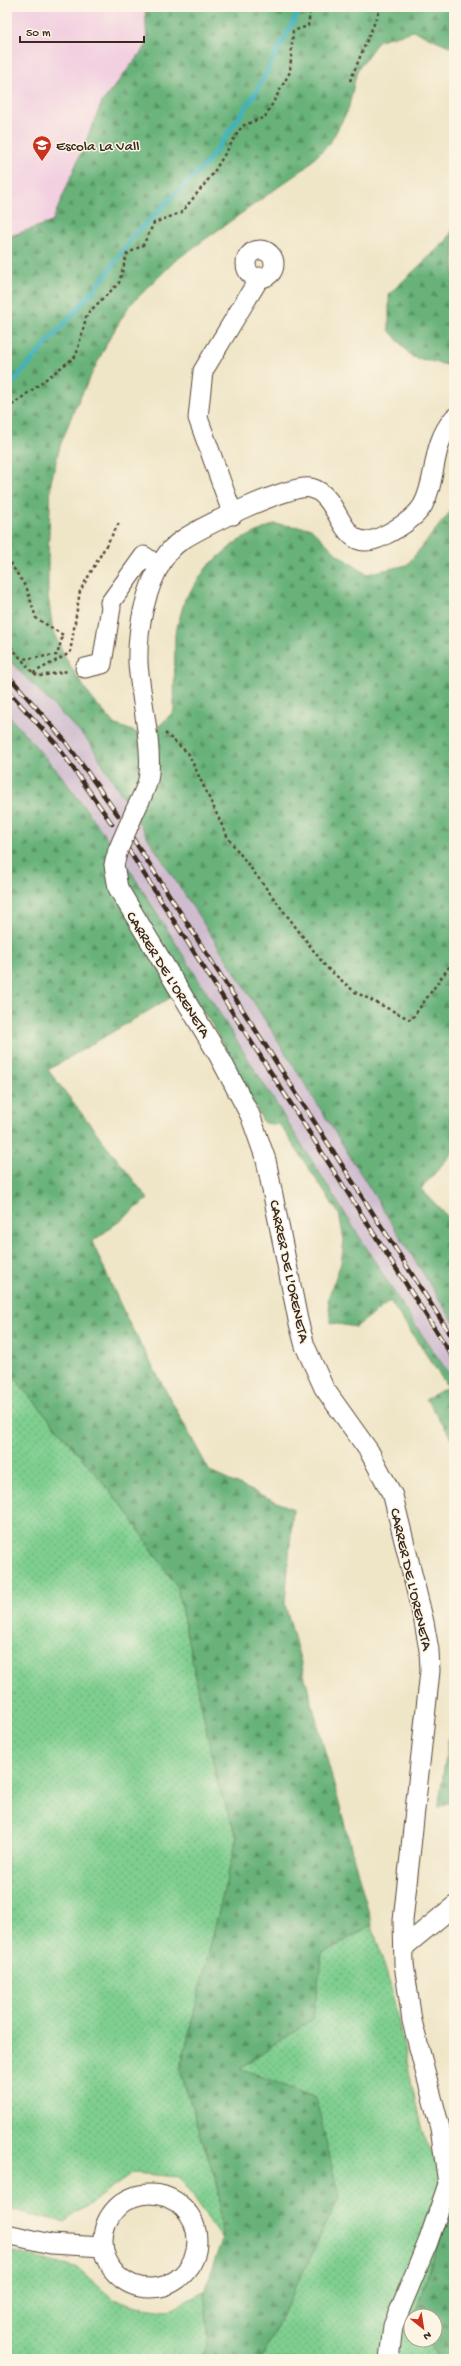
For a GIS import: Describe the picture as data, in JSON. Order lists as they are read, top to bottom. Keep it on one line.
{"streets":{"street":["CARRER DE L'ORENETA"]},"places":{"school or university":["Escola La Vall"]},"scale_bar":"50 m","north":"bottom right"}
